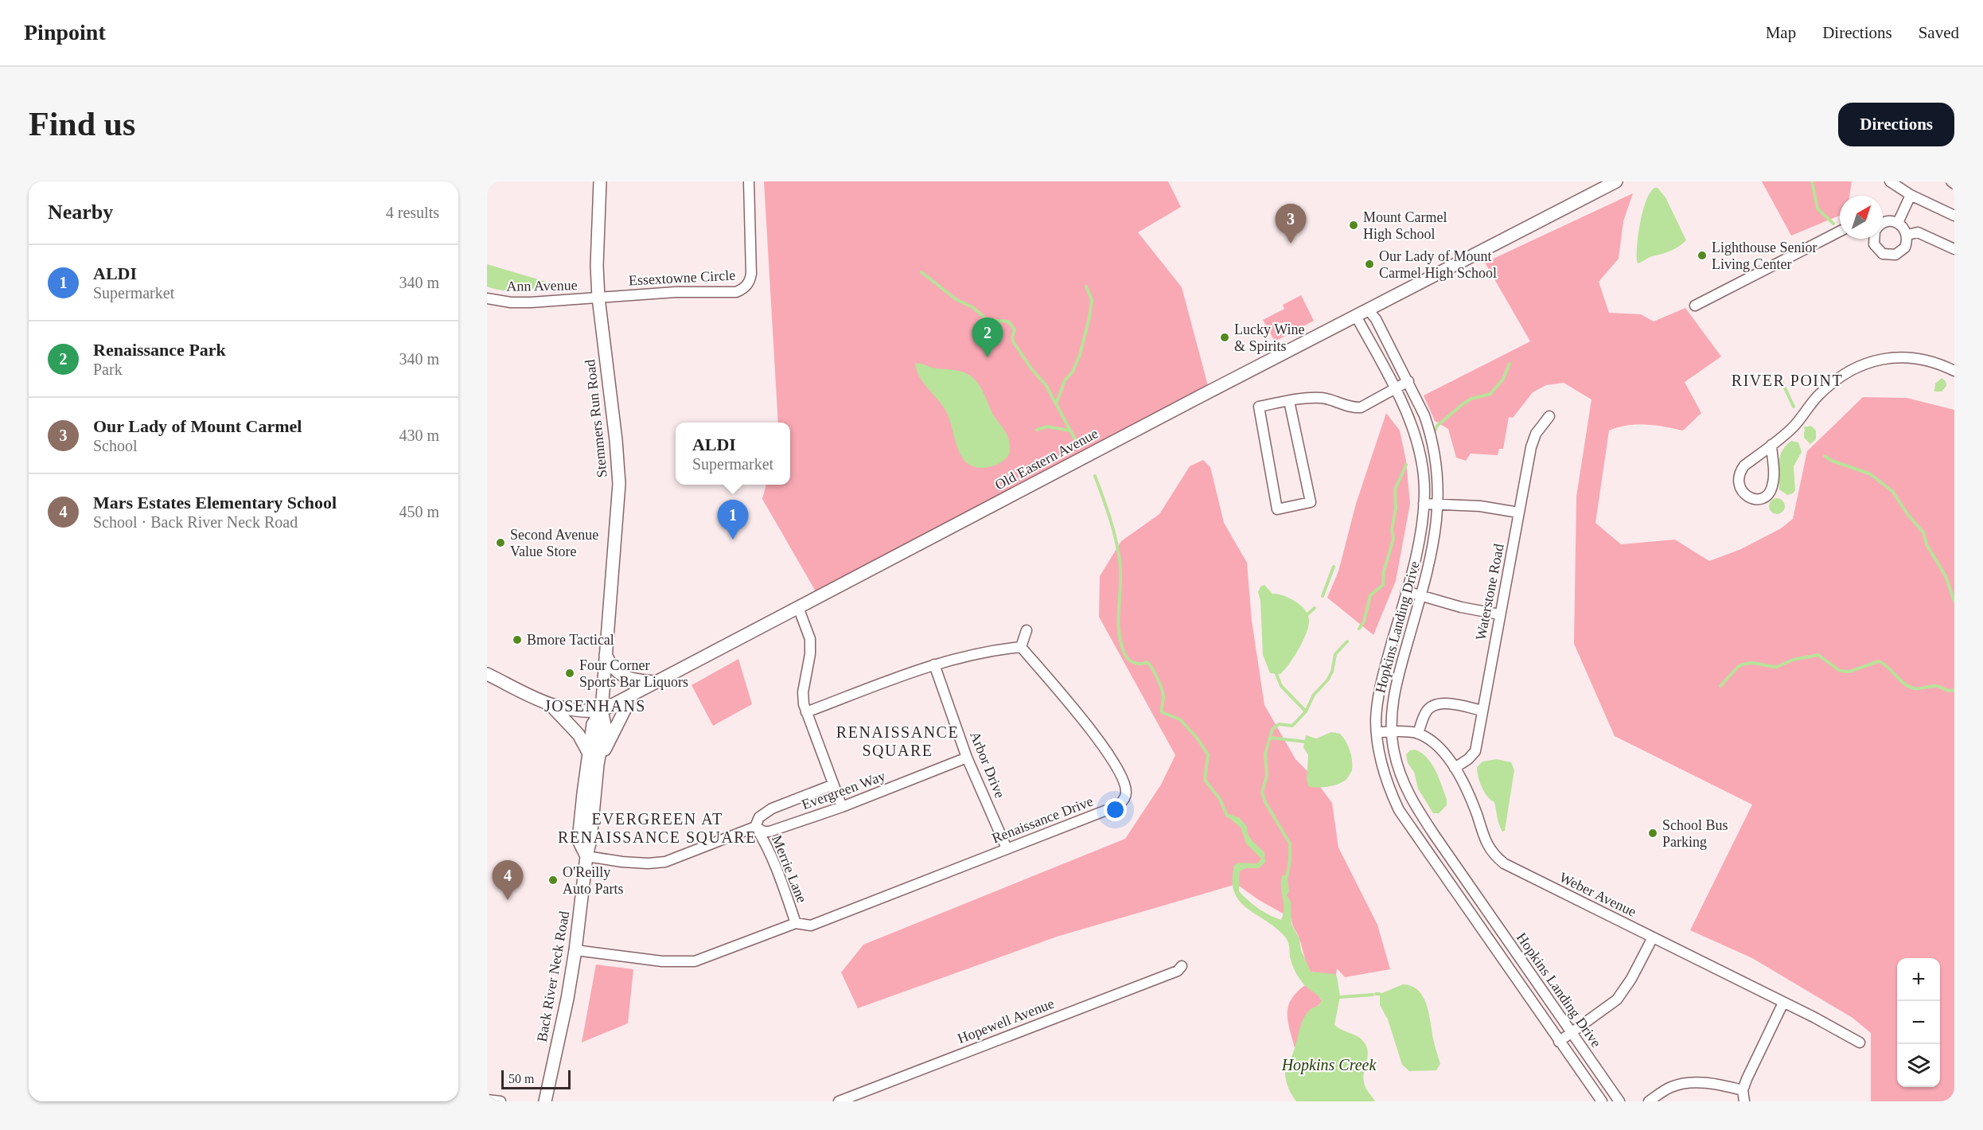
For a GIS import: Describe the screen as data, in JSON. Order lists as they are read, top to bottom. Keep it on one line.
{"streets":{"street":["Essextowne Circle","Ann Avenue","Stemmers Run Road","Old Eastern Avenue","Waterstone Road","Hopkins Landing Drive","Arbor Drive","Evergreen Way","Renaissance Drive","Merrie Lane","Weber Avenue","Back River Neck Road","Hopewell Avenue"]},"crossings":[["Essextowne Circle","Ann Avenue"],["Essextowne Circle","Stemmers Run Road"],["Ann Avenue","Stemmers Run Road"],["Stemmers Run Road","Old Eastern Avenue"],["Stemmers Run Road","Back River Neck Road"],["Old Eastern Avenue","Hopkins Landing Drive"],["Old Eastern Avenue","Back River Neck Road"],["Waterstone Road","Weber Avenue"],["Hopkins Landing Drive","Weber Avenue"],["Arbor Drive","Evergreen Way"],["Arbor Drive","Renaissance Drive"],["Evergreen Way","Merrie Lane"],["Evergreen Way","Back River Neck Road"],["Renaissance Drive","Merrie Lane"],["Renaissance Drive","Back River Neck Road"]],"districts":["RIVER POINT","JOSENHANS","RENAISSANCE SQUARE","EVERGREEN AT RENAISSANCE SQUARE"],"water":["Hopkins Creek"],"places":["Mount Carmel High School","Lighthouse Senior Living Center","Our Lady of Mount Carmel High School","Lucky Wine & Spirits","Second Avenue Value Store","Bmore Tactical","Four Corner Sports Bar Liquors","School Bus Parking","O'Reilly Auto Parts"],"scale_bar":"50 m","north":"top right","page":{"header":"Pinpoint","nav":["Map","Directions","Saved"],"buttons":"Directions","title":"Find us","heading":["Nearby","4 results"],"pins":["3","2","1","4"],"list":[{"mark":"1","name":"ALDI","note":"Supermarket","value":"340 m"},{"mark":"2","name":"Renaissance Park","note":"Park","value":"340 m"},{"mark":"3","name":"Our Lady of Mount Carmel","note":"School","value":"430 m"},{"mark":"4","name":"Mars Estates Elementary School","note":"School · Back River Neck Road","value":"450 m"}],"popup":["ALDI","Supermarket"],"map_buttons":["+","−"],"scale":"50 m"}}
